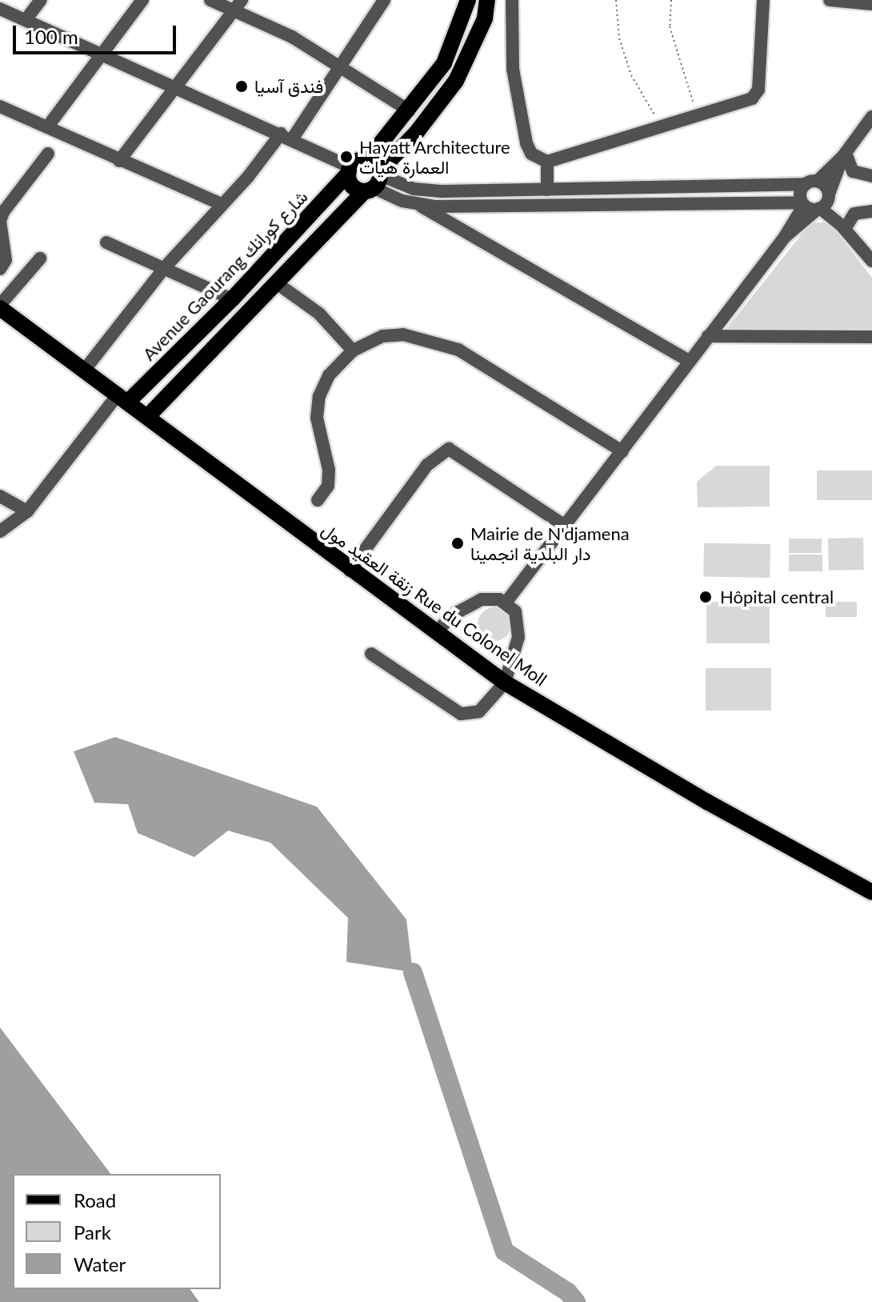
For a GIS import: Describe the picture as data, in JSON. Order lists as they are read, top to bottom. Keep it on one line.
{"streets":{"main road":["Avenue Gaourang شارع كورانك","زنقة العقيد مول Rue du Colonel Moll"]},"crossings":[["Avenue Gaourang شارع كورانك","زنقة العقيد مول Rue du Colonel Moll"]],"places":["فندق آسيا","Hayatt Architecture العمارة هيات","Mairie de N'djamena دار البلدية انجمينا","Hôpital central"],"legend":["Road","Park","Water"],"scale_bar":"100 m"}
